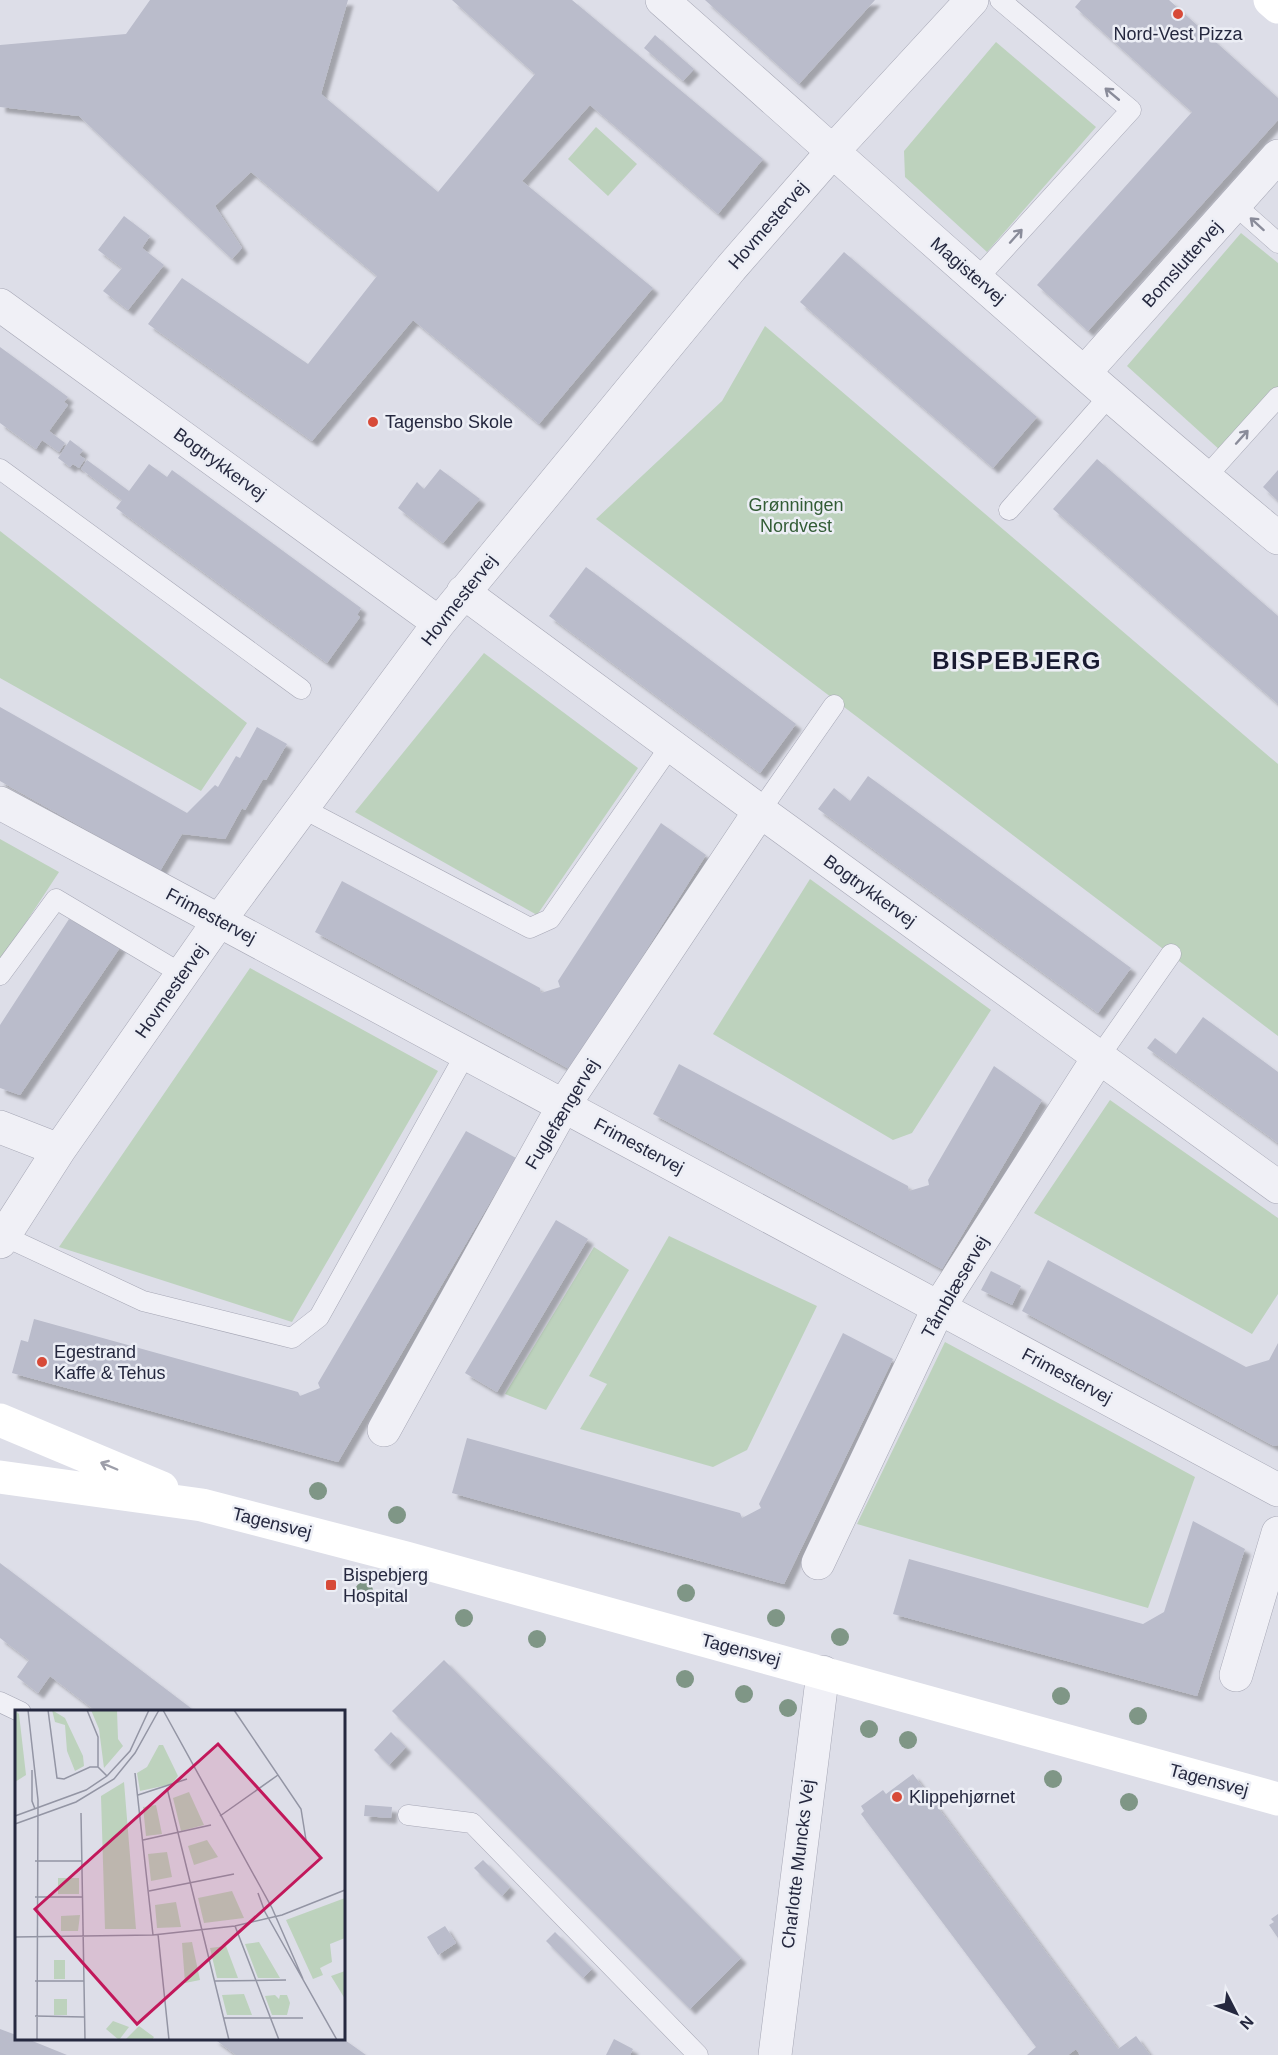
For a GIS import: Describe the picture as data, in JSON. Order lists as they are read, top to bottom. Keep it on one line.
{"streets":{"street":["Hovmestervej","Bomsluttervej","Magistervej","Bogtrykkervej","Frimestervej","Fuglefængervej","Tårnblæservej","Tagensvej","Charlotte Muncks Vej"]},"crossings":[["Hovmestervej","Magistervej"],["Hovmestervej","Bogtrykkervej"],["Hovmestervej","Frimestervej"],["Bomsluttervej","Magistervej"],["Bogtrykkervej","Fuglefængervej"],["Bogtrykkervej","Tårnblæservej"],["Frimestervej","Fuglefængervej"],["Frimestervej","Tårnblæservej"],["Tagensvej","Charlotte Muncks Vej"]],"districts":["BISPEBJERG"],"parks":["Grønningen Nordvest"],"places":{"other":["Nord-Vest Pizza","Tagensbo Skole","Egestrand Kaffe & Tehus","Klippehjørnet"],"transit":["Bispebjerg Hospital"]},"north":"bottom right"}
